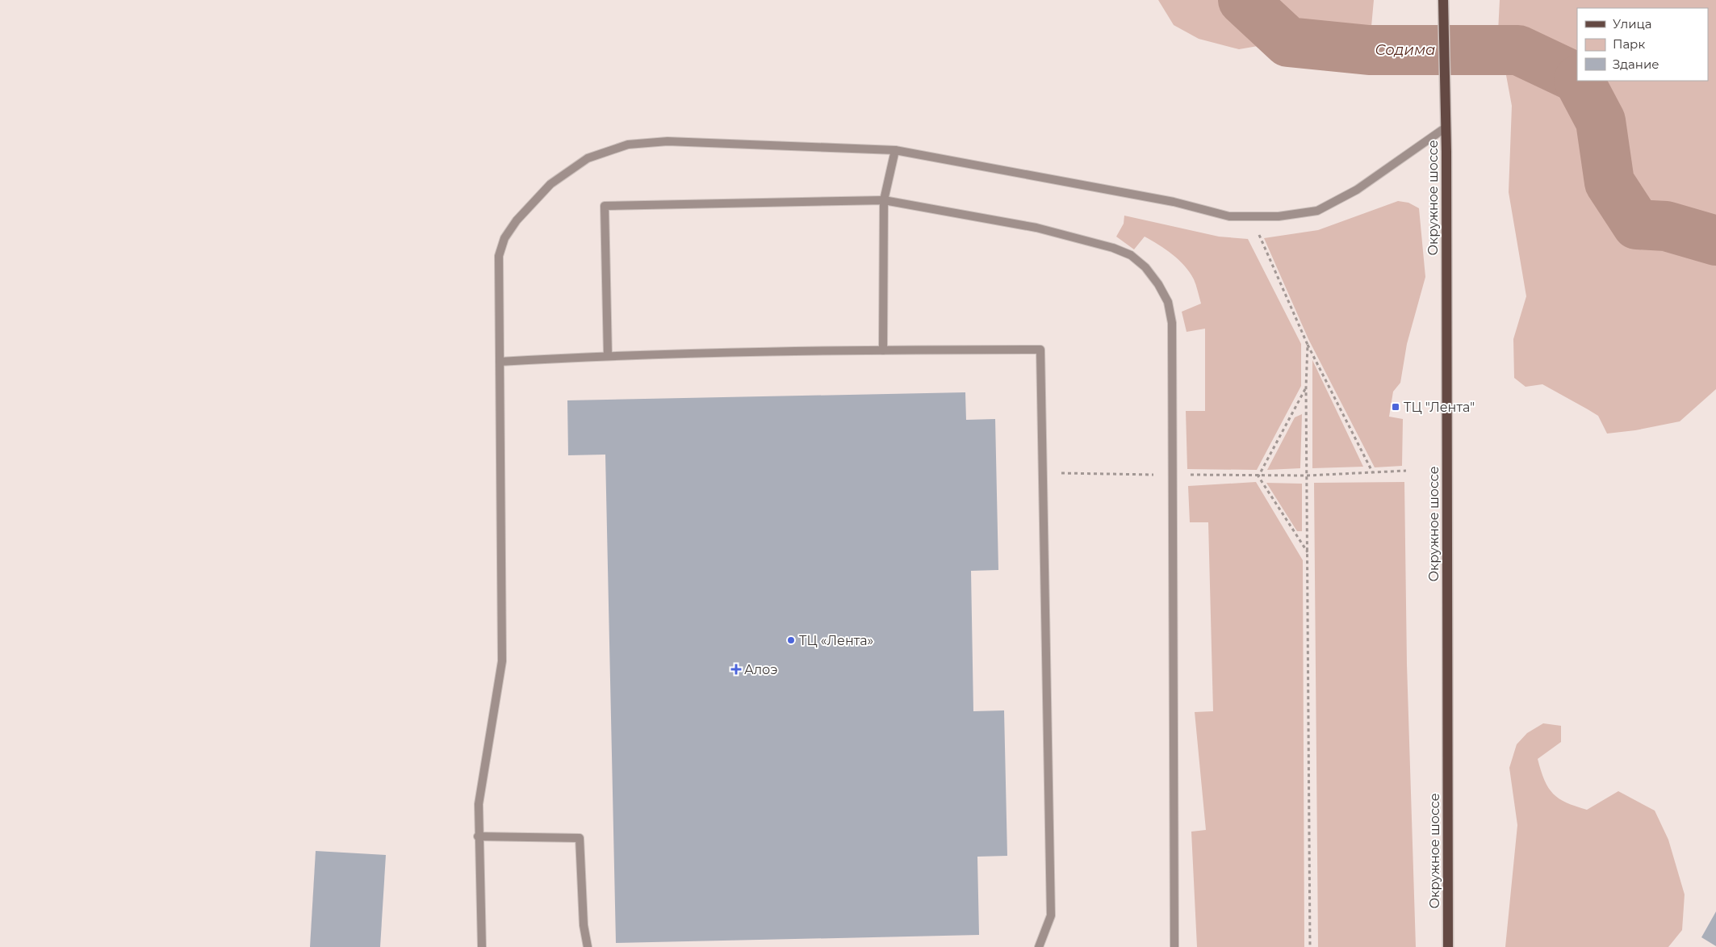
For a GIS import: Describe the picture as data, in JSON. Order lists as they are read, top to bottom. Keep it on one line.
{"streets":{"main road":["Окружное шоссе"]},"water":["Содима"],"places":{"transit":["ТЦ \"Лента\""],"other":["ТЦ «Лента»"],"health":["Алоэ"]},"legend":["Улица","Парк","Здание"]}
